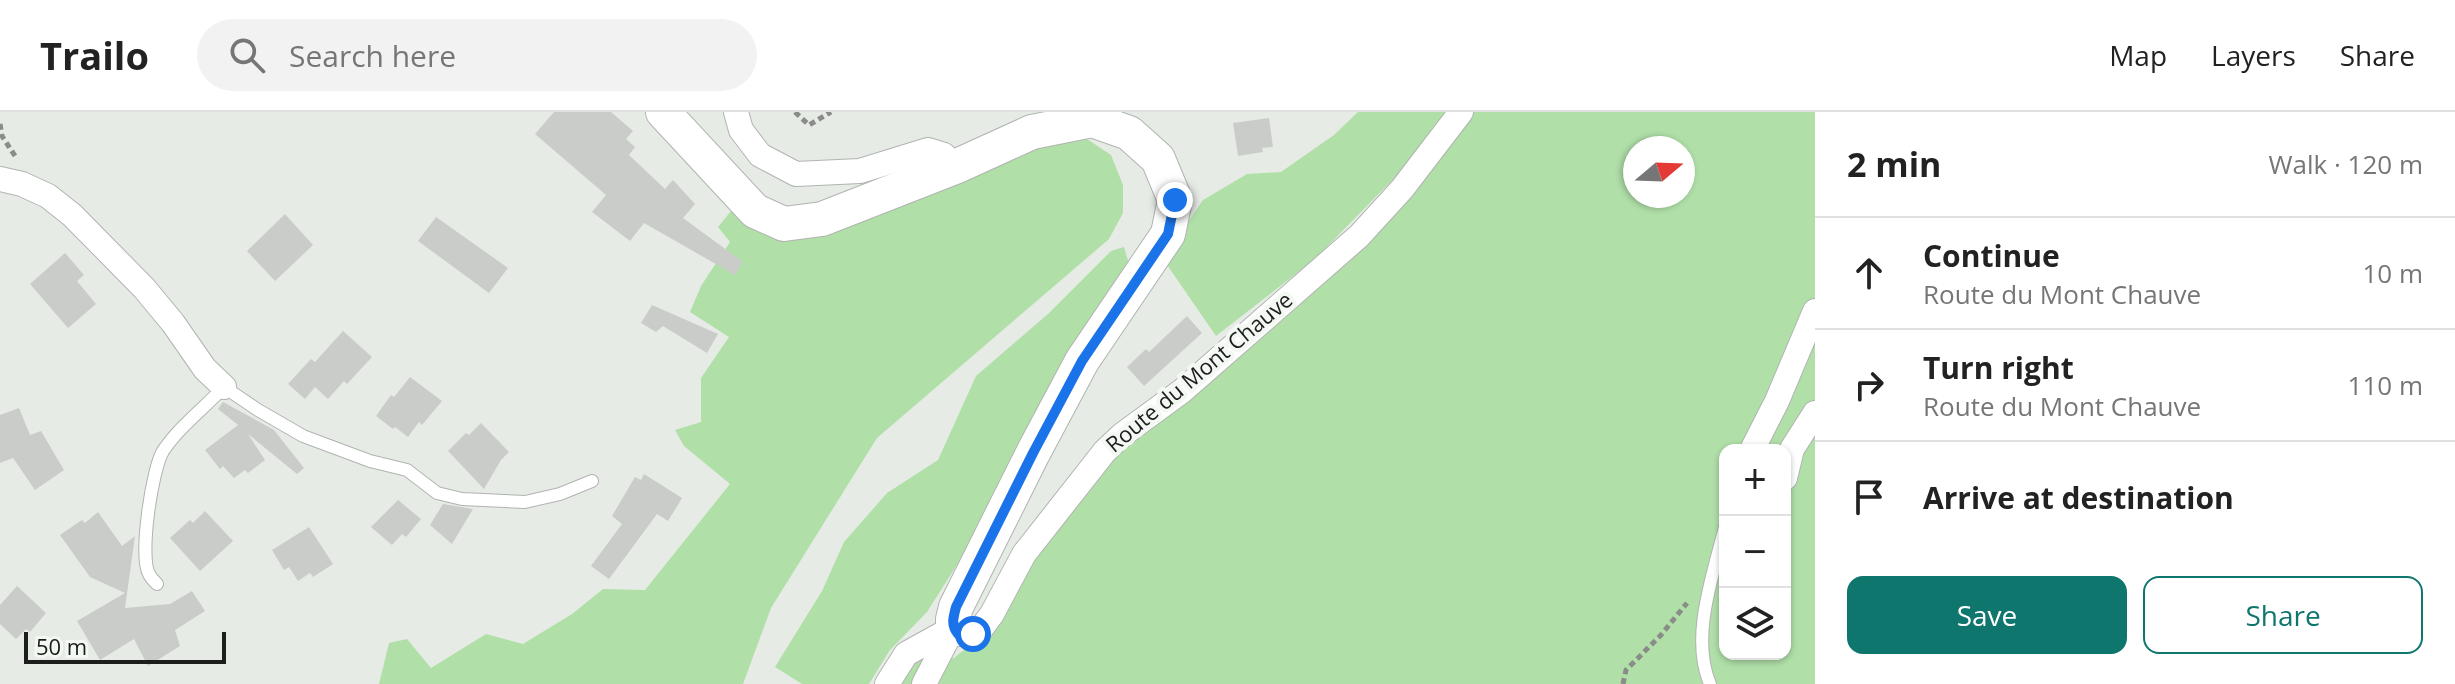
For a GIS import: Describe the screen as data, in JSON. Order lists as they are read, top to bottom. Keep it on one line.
{"streets":{"street":["Route du Mont Chauve"]},"scale_bar":"50 m","north":"right","page":{"header":"Trailo","search":"Search here","nav":["Map","Layers","Share"],"heading":["2 min","Walk · 120 m"],"list":[["Continue","Route du Mont Chauve","10 m"],["Turn right","Route du Mont Chauve","110 m"],"Arrive at destination"],"map_buttons":["+","−"],"buttons":["Save","Share"],"scale":"50 m"}}
